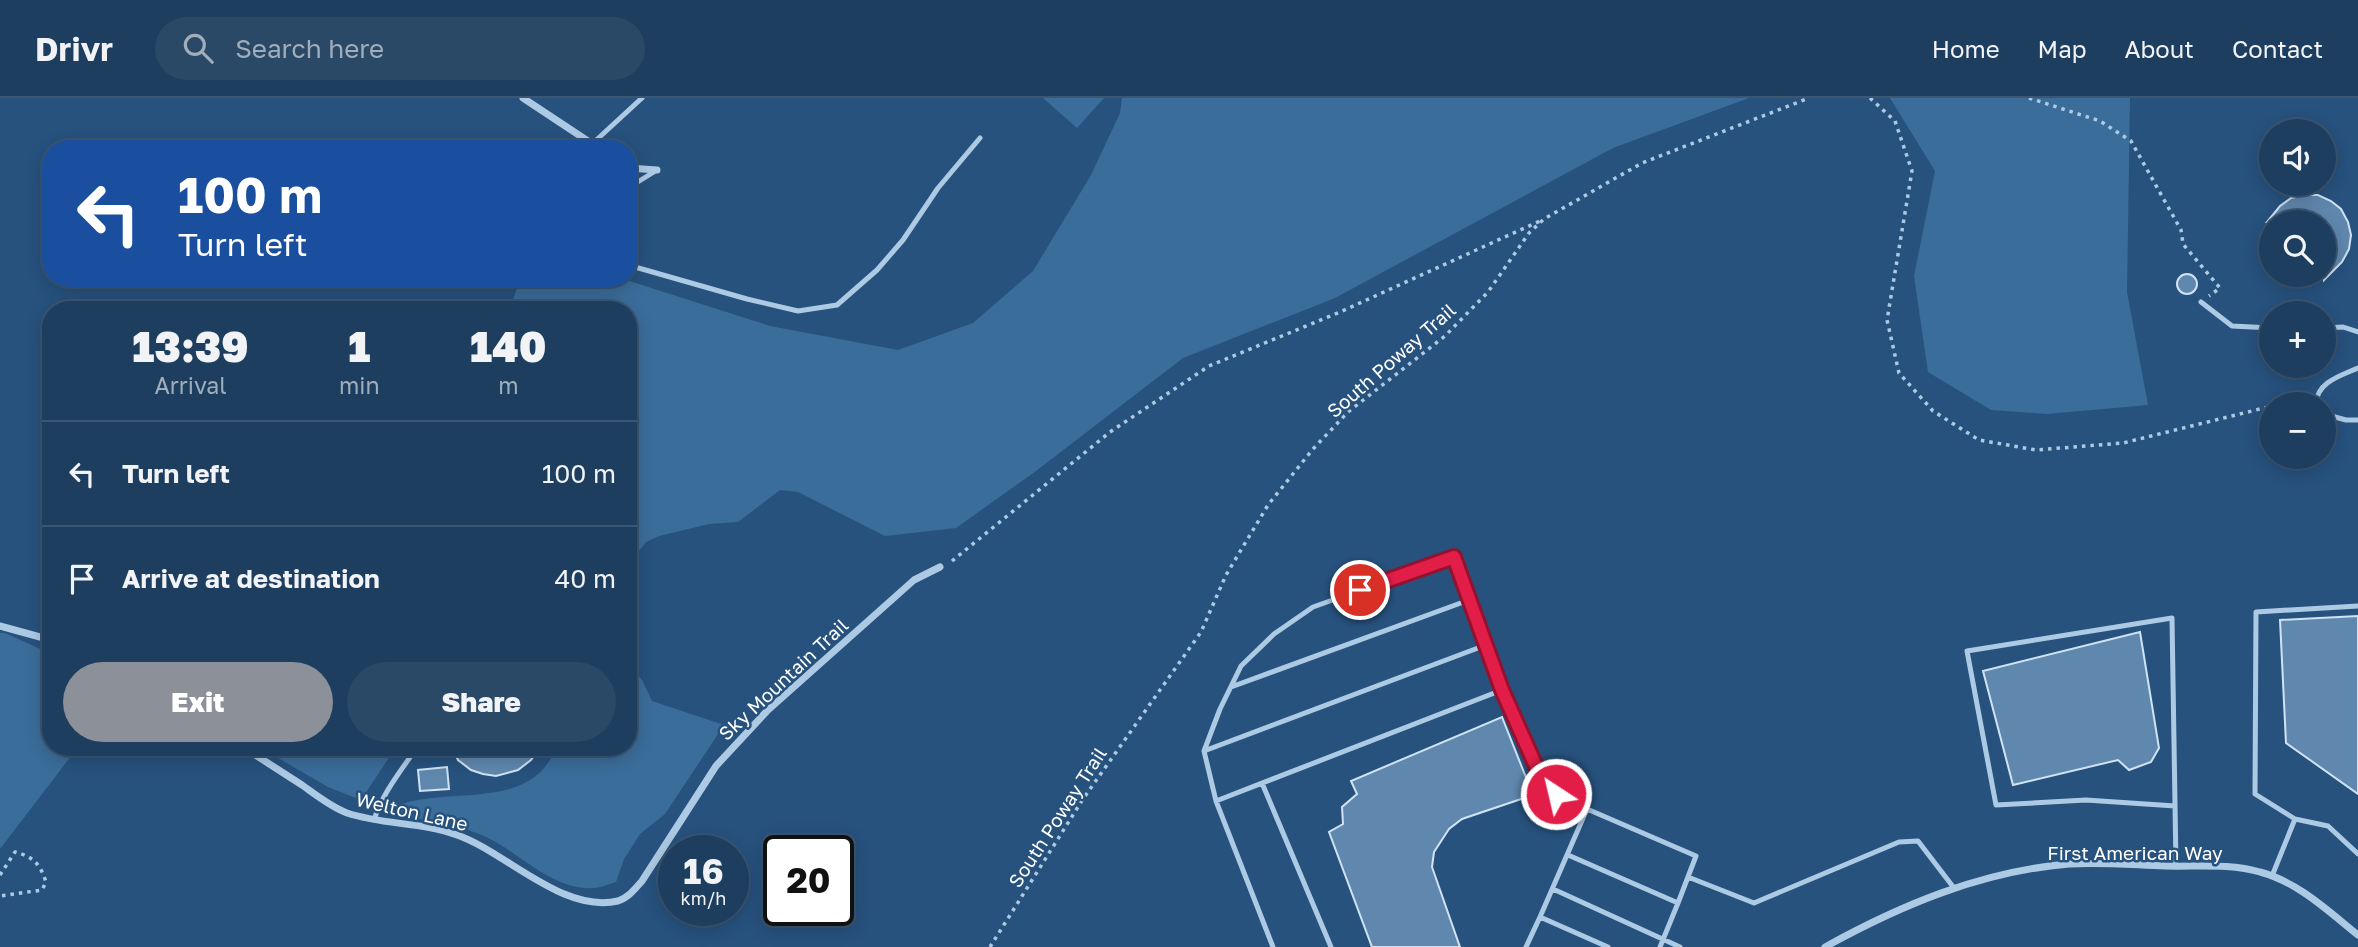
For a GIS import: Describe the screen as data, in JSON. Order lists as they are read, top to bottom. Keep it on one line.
{"streets":{"street":["Sky Mountain Trail","Welton Lane","First American Way"],"path":["South Poway Trail"]},"crossings":[["Sky Mountain Trail","Welton Lane"]],"page":{"header":"Drivr","search":"Search here","nav":["Home","Map","About","Contact"],"map_buttons":["+","−"],"turn":["100 m","Turn left"],"eta":["13:39","Arrival","1","min","140","m"],"list":[{"name":"Turn left","value":"100 m"},{"name":"Arrive at destination","value":"40 m"}],"buttons":["Exit","Share"],"speed":"16 km/h","limit":"20"}}
